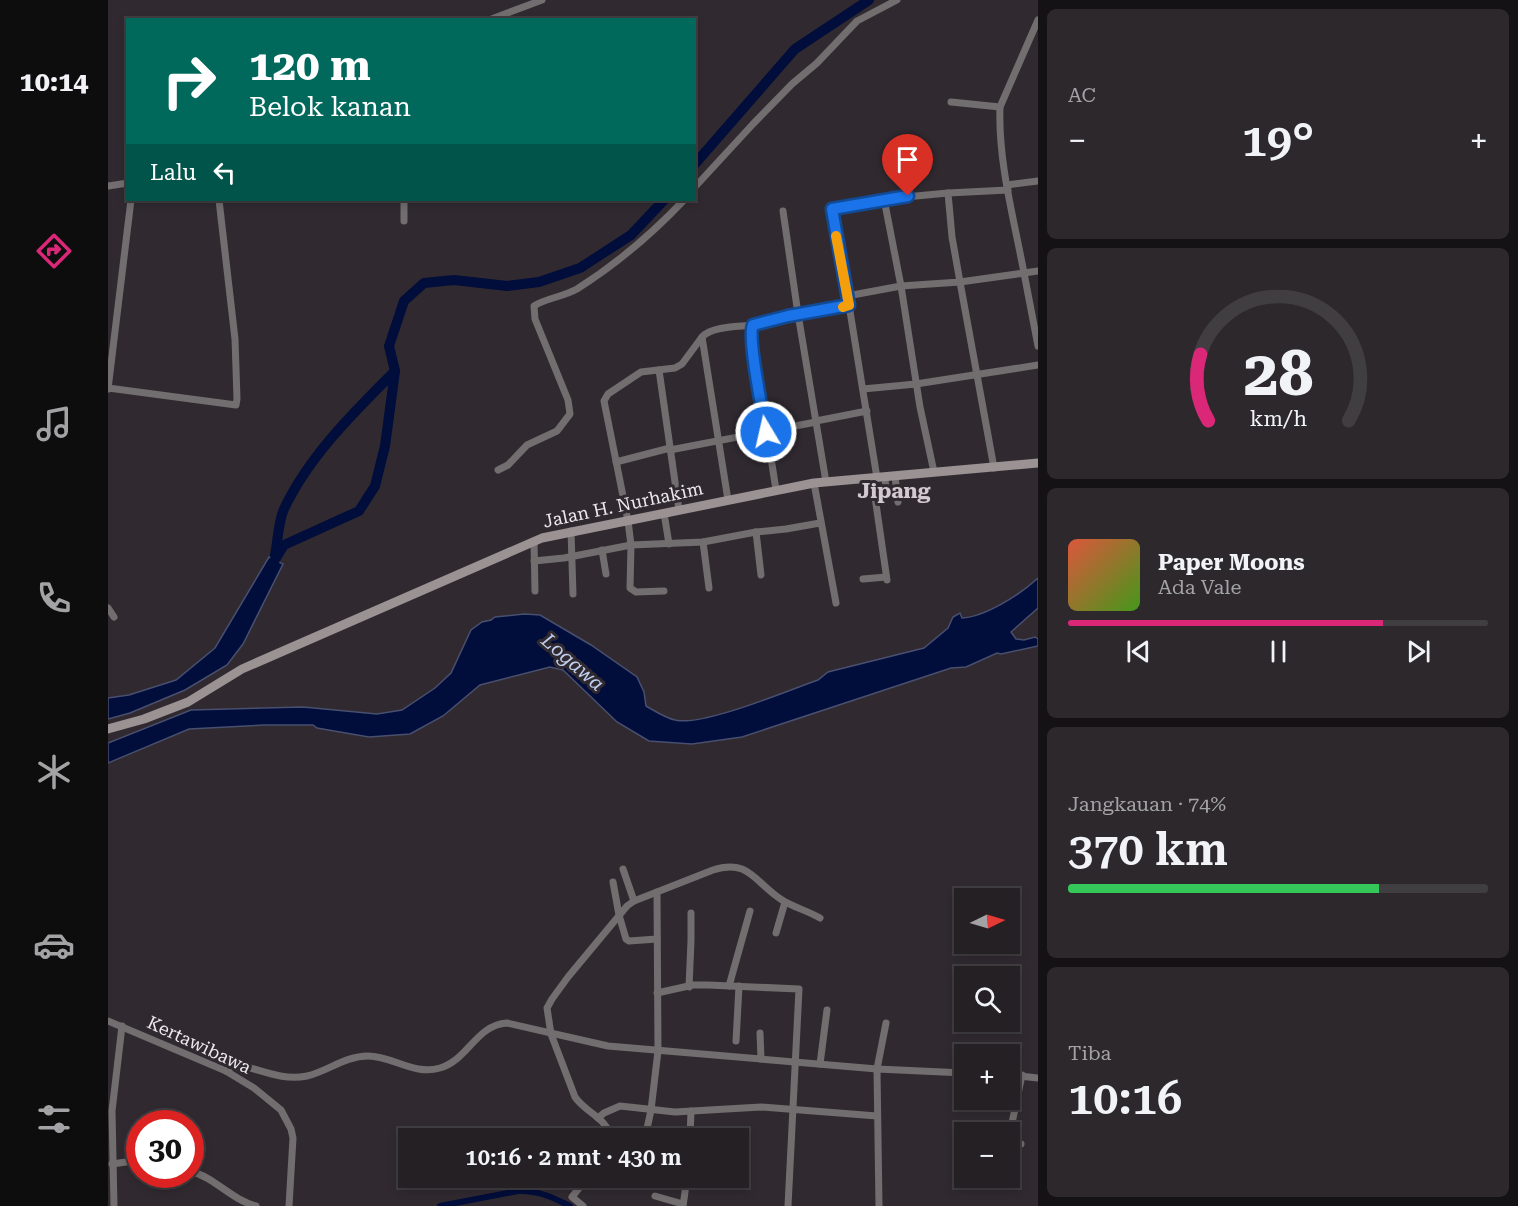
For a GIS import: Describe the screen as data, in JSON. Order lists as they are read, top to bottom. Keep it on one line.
{"streets":{"main road":["Jalan H. Nurhakim"],"street":["Kertawibawa"]},"districts":["Jipang"],"water":["Logawa"],"north":"right","page":{"tabs":"10:14","tile":["AC",["Jangkauan · 74%","370 km"],["Tiba","10:16"]],"turn":["120 m","Belok kanan"],"heat":["−","19°","+"],"then":"Lalu","song":["Paper Moons","Ada Vale"],"map_buttons":["+","−"],"limit":"30","trip":"10:16 · 2 mnt · 430 m","gauge":["28","km/h"]}}
